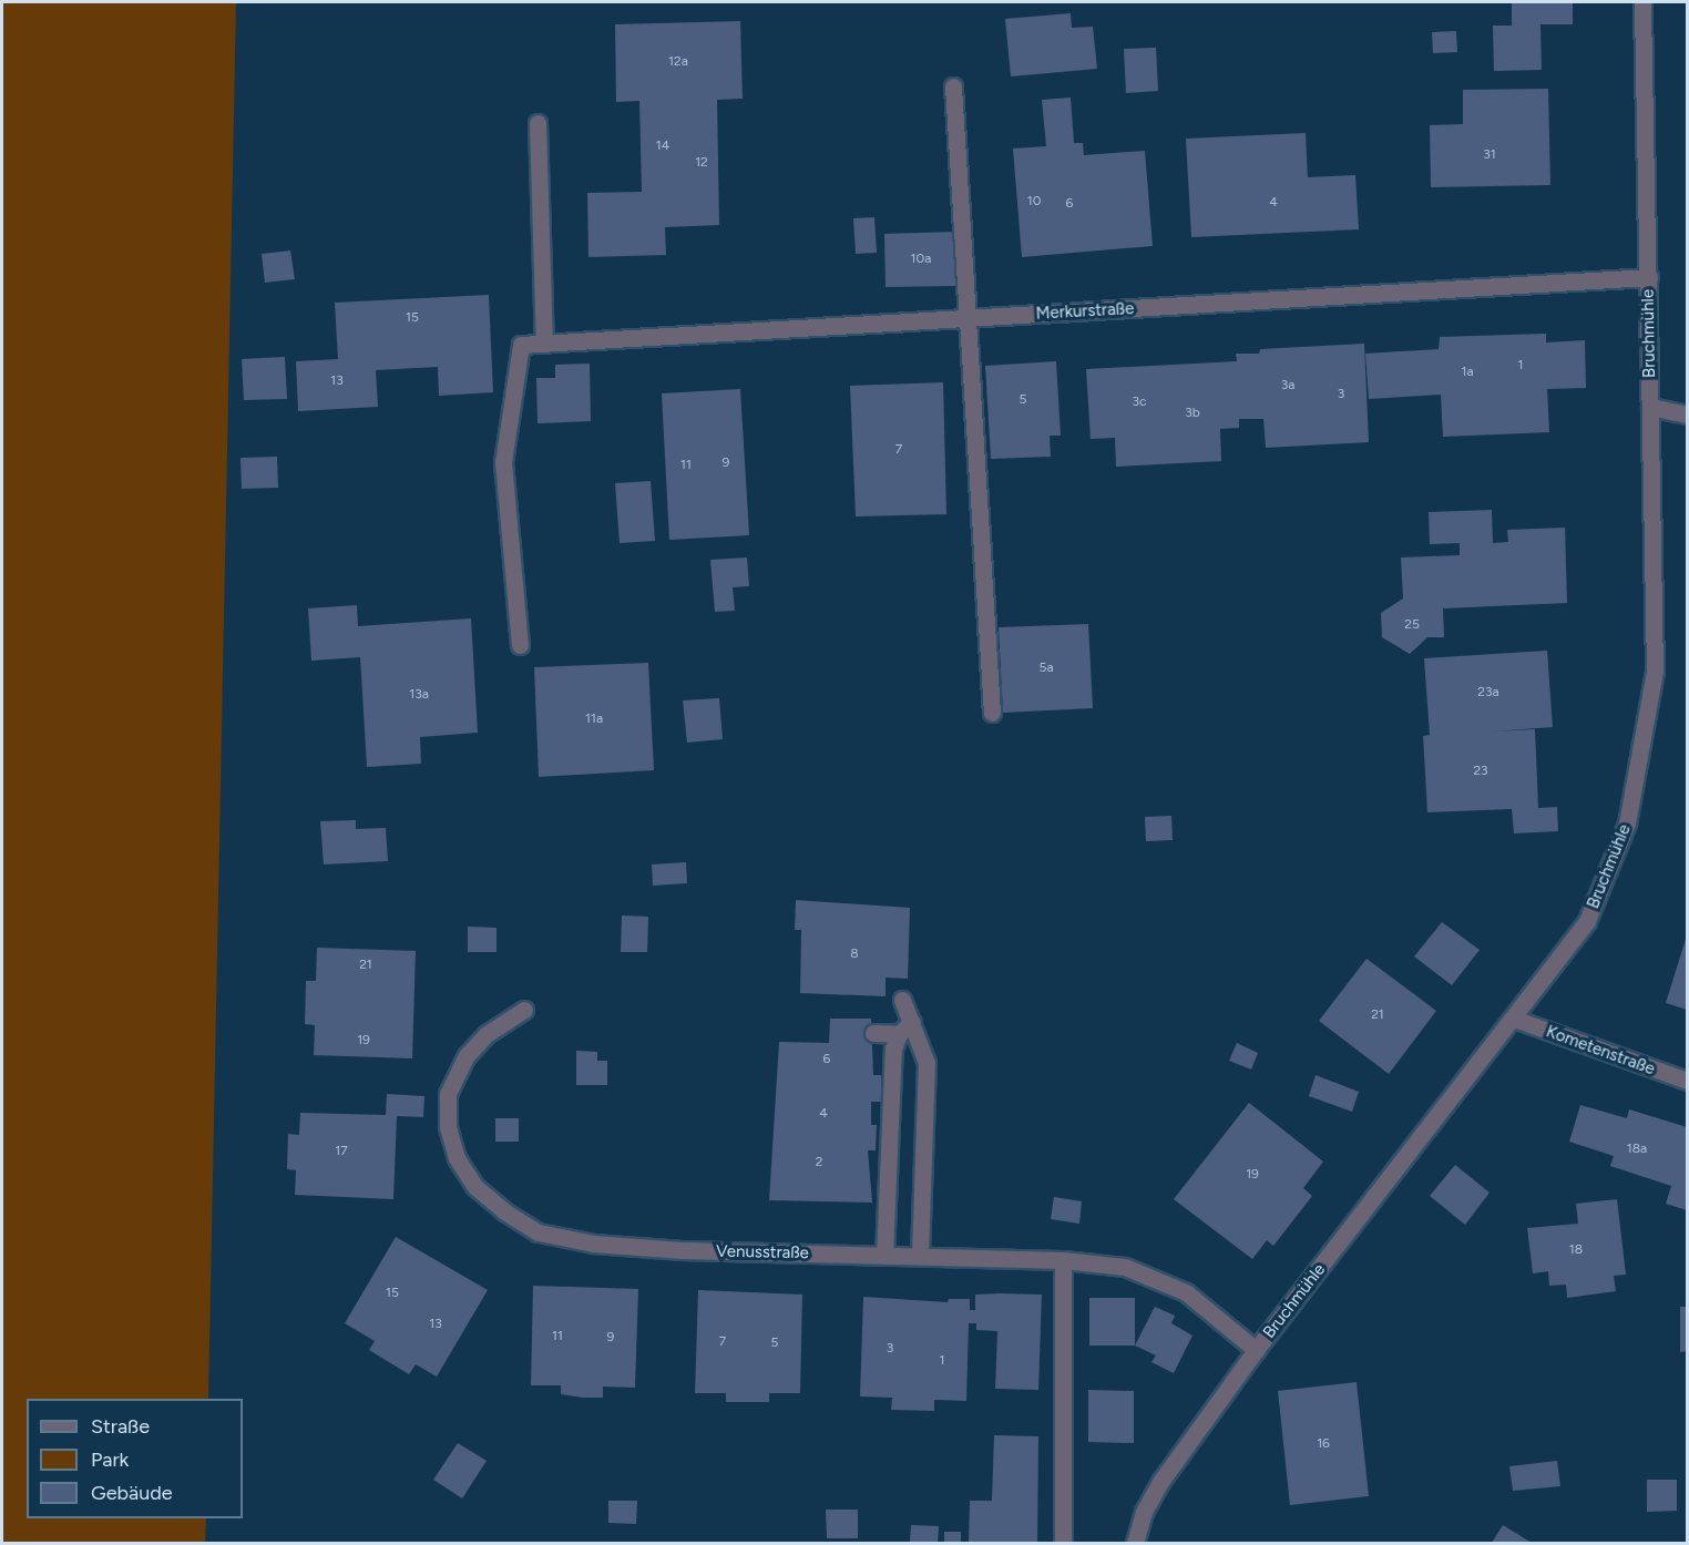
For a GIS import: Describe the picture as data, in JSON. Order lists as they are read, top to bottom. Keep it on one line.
{"streets":{"street":["Merkurstraße","Bruchmühle","Kometenstraße","Venusstraße"]},"crossings":[["Merkurstraße","Bruchmühle"],["Bruchmühle","Kometenstraße"],["Bruchmühle","Venusstraße"]],"house_numbers":["12a","14","31","12","10","4","6","10a","15","1","1a","13","3a","3","5","3c","3b","7","9","11","25","5a","23a","13a","11a","23","8","21","21","19","6","4","18a","17","2","19","18","15","13","11","9","7","5","3","1","16"],"legend":["Straße","Park","Gebäude"]}
